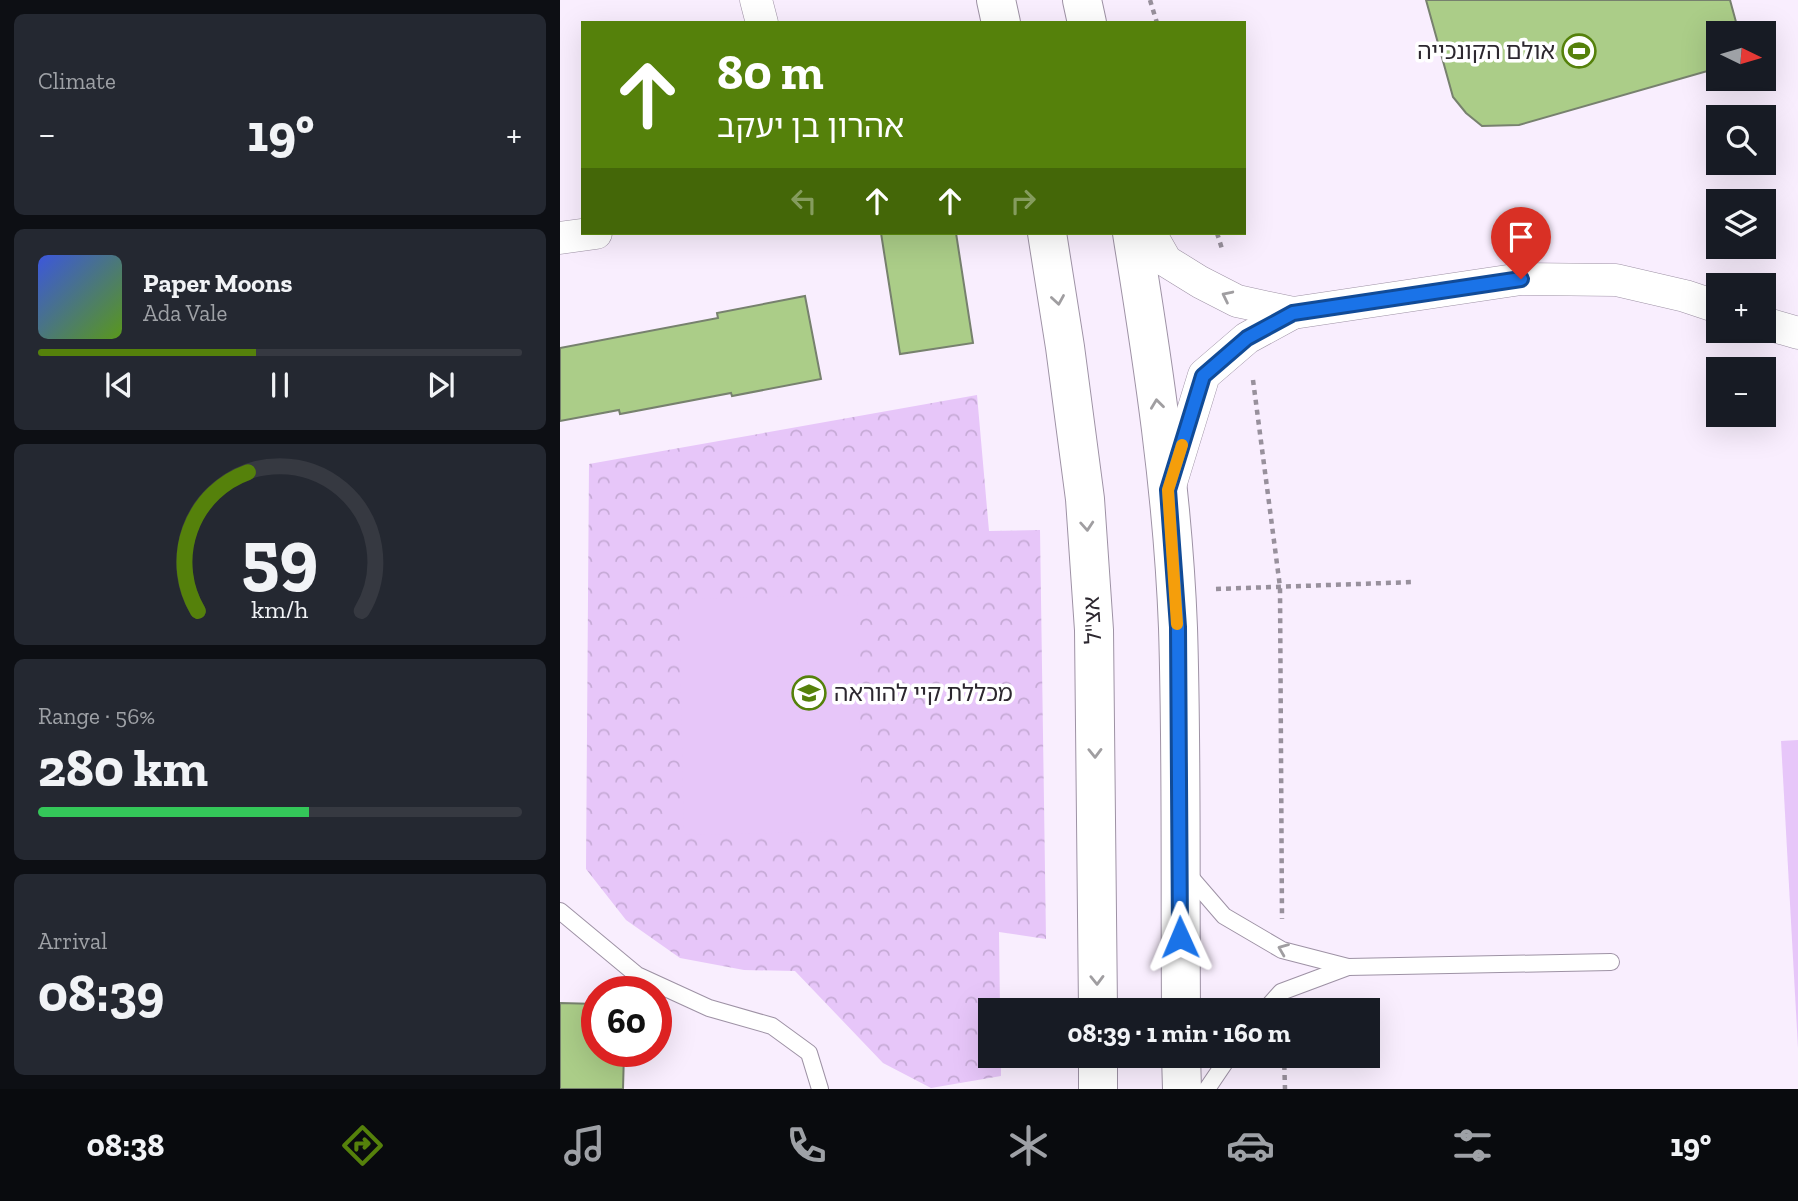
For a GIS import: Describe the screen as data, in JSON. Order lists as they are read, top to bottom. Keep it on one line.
{"streets":{"main road":["אצ\"ל"]},"places":{"sports":["אולם הקונכייה"],"school or university":["מכללת קיי להוראה"]},"north":"right","page":{"tile":["Climate",["Range · 56%","280 km"],["Arrival","08:39"]],"map_buttons":["+","−"],"turn":["80 m","אהרון בן יעקב"],"heat":["−","19°","+"],"song":["Paper Moons","Ada Vale"],"limit":"60","trip":"08:39 · 1 min · 160 m","tabs":["08:38","19°"],"gauge":["59","km/h"]}}
